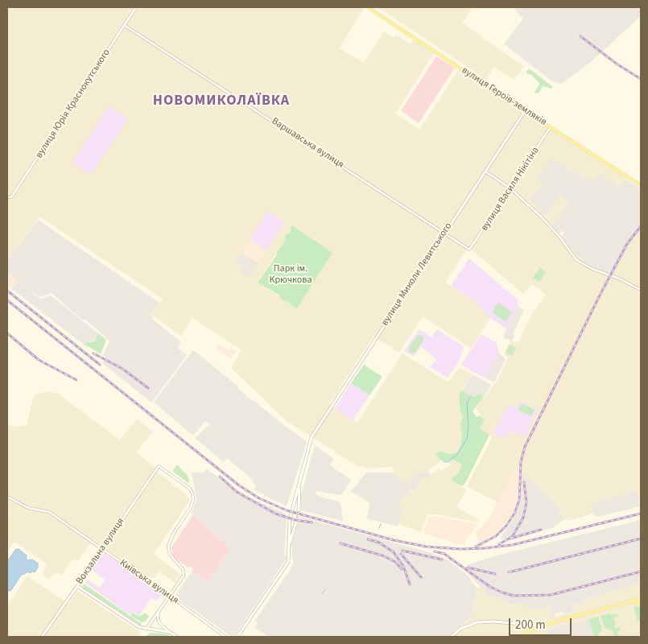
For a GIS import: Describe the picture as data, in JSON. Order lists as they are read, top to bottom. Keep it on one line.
{"streets":{"main road":["вулиця Героїв-земляків","вулиця Миколи Левитського","Вокзальна вулиця"],"street":["вулиця Юрія Краснокутського","Варшавська вулиця","вулиця Василя Нікітіна","Київська вулиця"]},"crossings":[["вулиця Героїв-земляків","вулиця Василя Нікітіна"],["вулиця Героїв-земляків","вулиця Миколи Левитського"],["вулиця Юрія Краснокутського","Варшавська вулиця"],["Варшавська вулиця","вулиця Василя Нікітіна"],["Варшавська вулиця","вулиця Миколи Левитського"],["Вокзальна вулиця","Київська вулиця"]],"districts":["НОВОМИКОЛАЇВКА"],"parks":["Парк ім. Крючкова"],"scale_bar":"200 m"}
